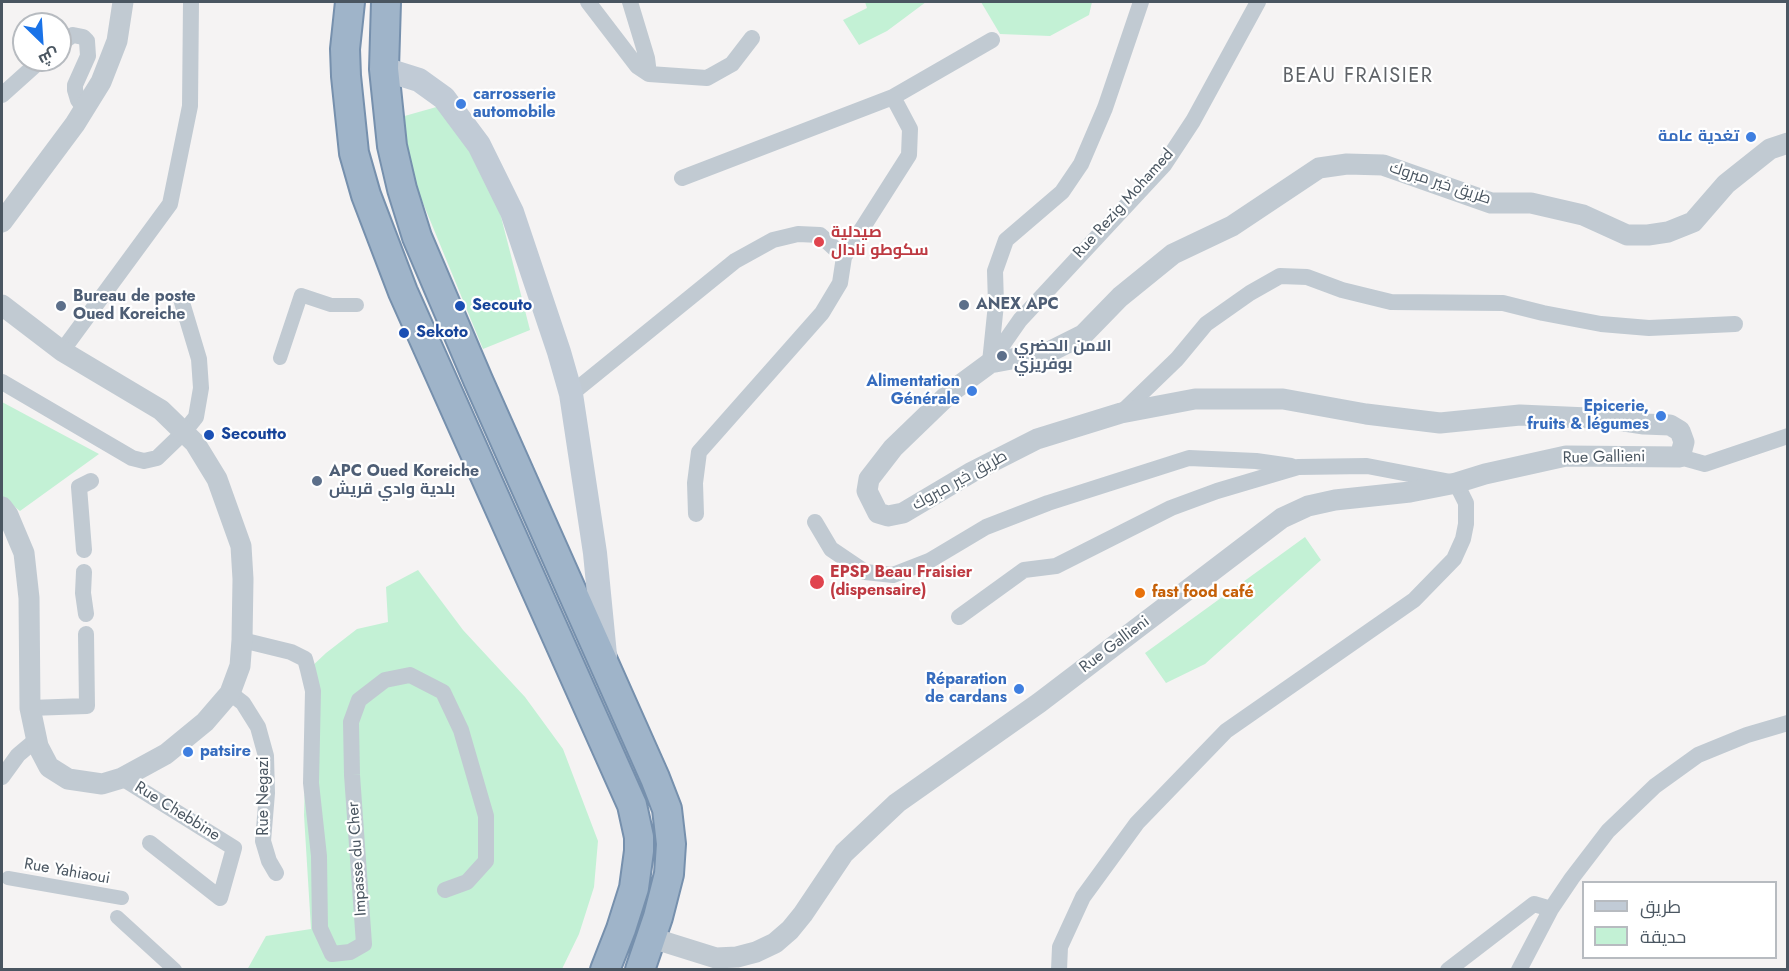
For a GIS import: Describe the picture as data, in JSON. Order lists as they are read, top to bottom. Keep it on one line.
{"streets":{"street":["طريق خير مبروك","Rue Rezig Mohamed","Rue Gallieni","Rue Negazi","Rue Chebbine","Impasse du Cher","Rue Yahiaoui"]},"crossings":[["طريق خير مبروك","Rue Rezig Mohamed"],["طريق خير مبروك","Rue Gallieni"]],"districts":["BEAU FRAISIER"],"places":["carrosserie automobile","تغدية عامة","صيدلية سكوطو نادال","ANEX APC","Bureau de poste Oued Koreiche","Secouto","Sekoto","الامن الحضري بوفريزي","Alimentation Générale","Epicerie, fruits & légumes","Secoutto","APC Oued Koreiche بلدية وادي قريش","EPSP Beau Fraisier (dispensaire)","fast food café","Réparation de cardans","patsire"],"legend":["طريق","حديقة"],"north":"bottom right"}
